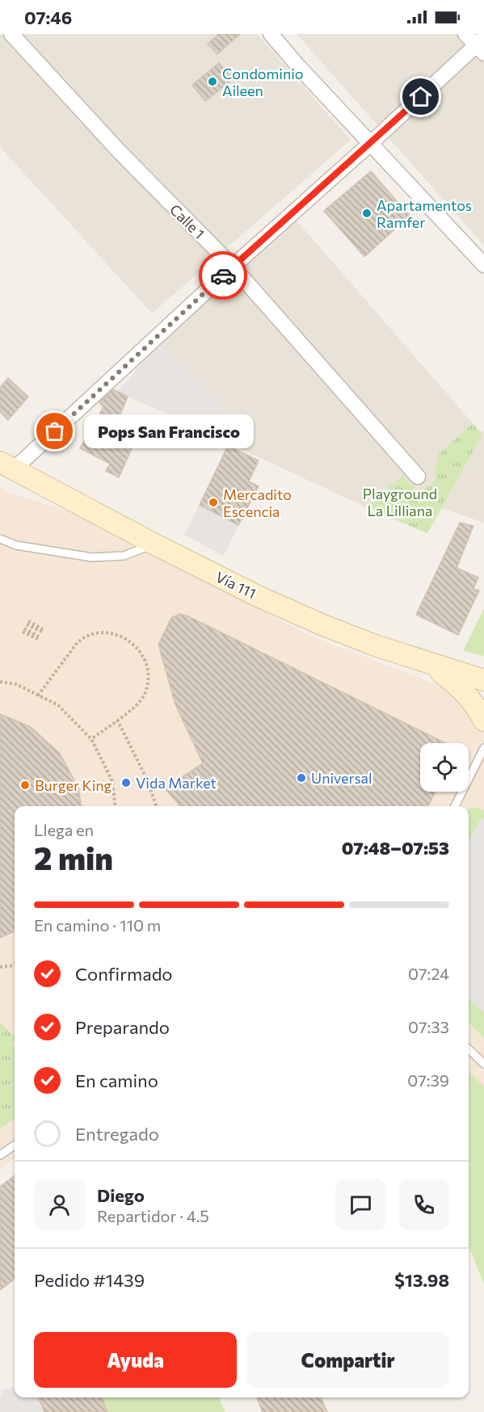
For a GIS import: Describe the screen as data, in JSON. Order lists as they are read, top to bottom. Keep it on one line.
{"streets":{"main road":["Vía 111"],"street":["Calle 1"]},"parks":["Playground La Lilliana"],"places":["Condominio Aileen","Apartamentos Ramfer","Pops San Francisco","Mercadito Escencia","Universal","Vida Market","Burger King"],"page":{"status":"07:46","bubble":"Pops San Francisco","heading":["2 min","Llega en","07:48–07:53"],"panel":["Diego","Repartidor · 4.5","Pedido #1439","$13.98"],"bar":"En camino · 110 m","list":[["Confirmado","07:24"],["Preparando","07:33"],["En camino","07:39"],"Entregado"],"buttons":["Ayuda","Compartir"]}}
